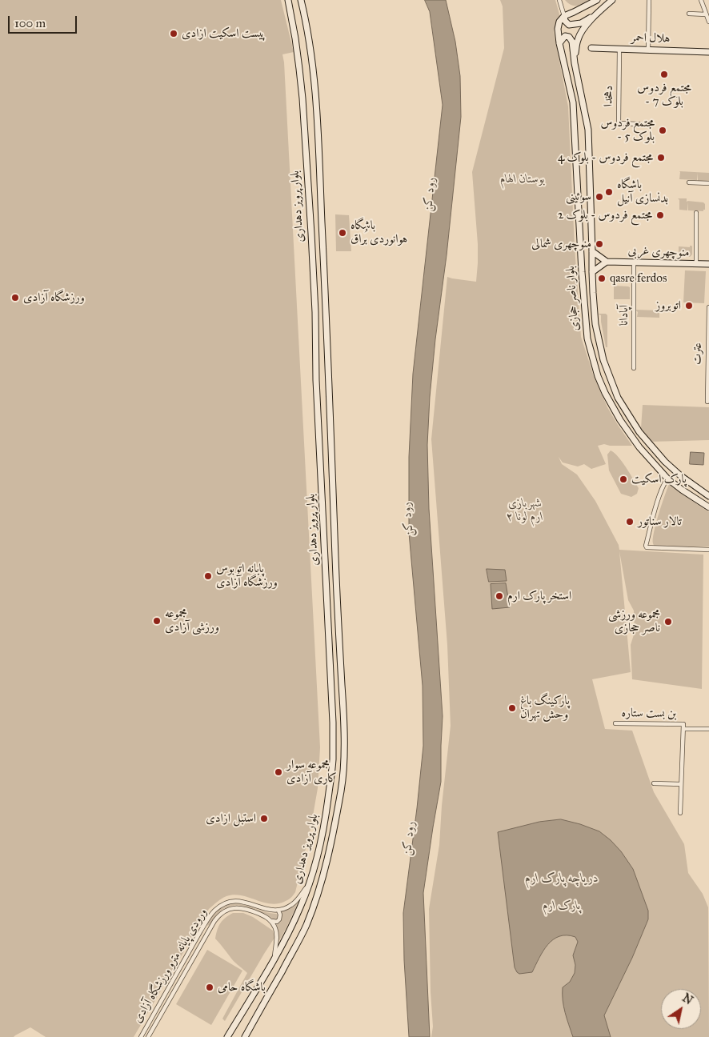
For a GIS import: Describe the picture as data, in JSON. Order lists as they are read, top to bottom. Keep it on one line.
{"streets":{"main road":["هلال احمر","بلوار پرویز دهداری","منوچهری غربی","بلوار ناصر حجازی"],"street":["دهخدا","آپادانا","عترت","بن بست ستاره","ورودی پایانه مترو ورزشگاه آزادی"]},"crossings":[["هلال احمر","دهخدا"],["منوچهری غربی","آپادانا"]],"water":["رود کن","دریاچه پارک ارم"],"parks":["بوستان الهام","شهربازی ارم لونا ۲","پارک ارم"],"places":["پیست اسکیت ازادی","مجتمع فردوس - بلوک 7","مجتمع فردوس - بلوک 5","مجتمع فردوس - بلوک 4","باشگاه بدنسازی آنیل","سوئینی","مجتمع فردوس - بلوک 2","باشگاه هوانوردی بُراق","منوچهری شمالی","qasre ferdos","ورزشگاه آزادی","اتوبروز","پارک اسکیت","تالار سناتور","پایانه اتوبوس ورزشگاه آزادی","استخر پارک ارم","مجموعه ورزشی آزادی","مجموعه ورزشی ناصر حجازی","پارکینگ باغ وحش تهران","مجموعه سوار کاری آزادی","استبل ازادی","باشگاه حامی"],"scale_bar":"100 m","north":"top right"}
